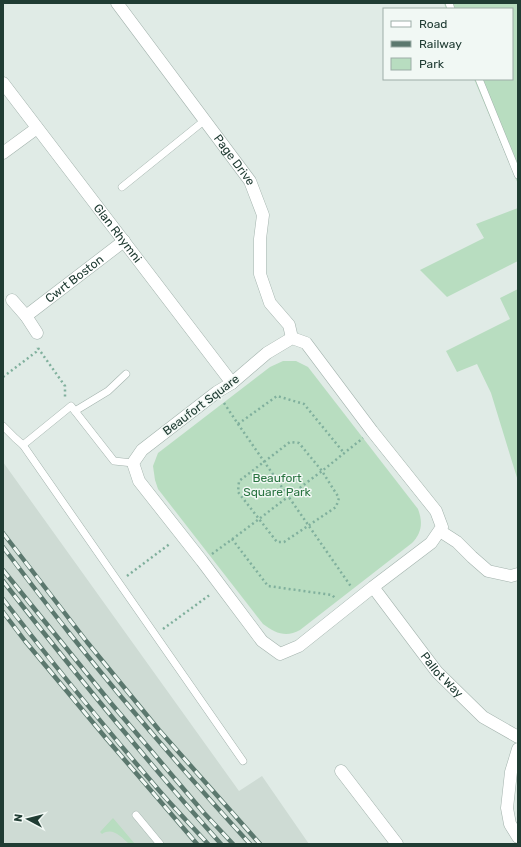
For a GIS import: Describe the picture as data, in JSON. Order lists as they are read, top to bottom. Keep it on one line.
{"streets":{"street":["Page Drive","Glan Rhymni","Cwrt Boston","Beaufort Square","Pallot Way"]},"crossings":[["Page Drive","Beaufort Square"],["Glan Rhymni","Cwrt Boston"],["Glan Rhymni","Beaufort Square"]],"parks":["Beaufort Square Park"],"legend":["Road","Railway","Park"],"north":"left"}
